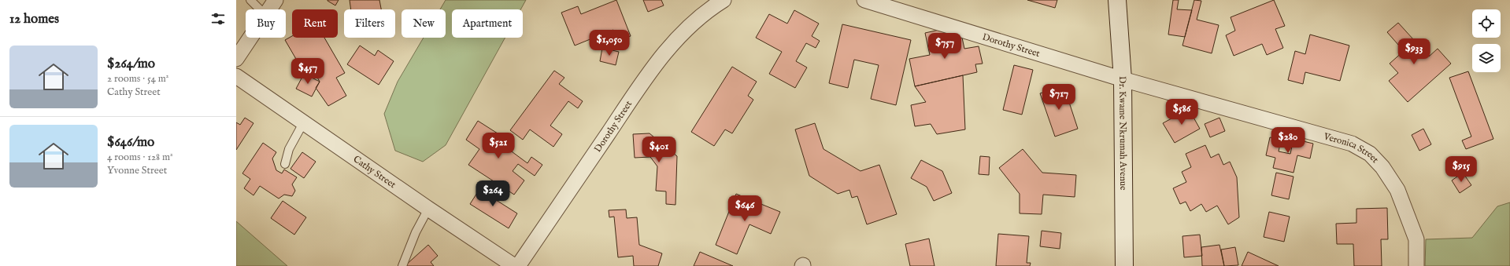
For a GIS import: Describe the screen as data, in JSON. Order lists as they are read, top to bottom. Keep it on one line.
{"streets":{"street":["Dorothy Street","Dr. Kwame Nkrumah Avenue","Veronica Street","Cathy Street"]},"crossings":[["Dorothy Street","Dr. Kwame Nkrumah Avenue"],["Dorothy Street","Veronica Street"],["Dr. Kwame Nkrumah Avenue","Veronica Street"]],"page":{"heading":"12 homes","chip":["Buy","Rent","Filters","New","Apartment"],"price":["$1,050","$757","$933","$457","$717","$586","$280","$521","$401","$915","$264","$646"],"list":[{"name":"$264/mo","note":"2 rooms · 54 m² · Cathy Street"},{"name":"$646/mo","note":"4 rooms · 128 m² · Yvonne Street"}]}}
